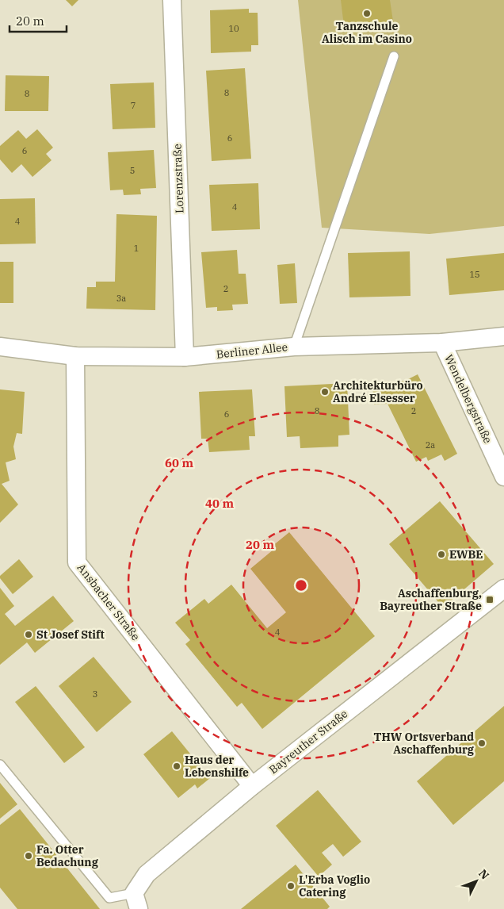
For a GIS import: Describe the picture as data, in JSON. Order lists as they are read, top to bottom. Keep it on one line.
{"streets":{"street":["Lorenzstraße","Berliner Allee","Wendelbergstraße","Ansbacher Straße","Bayreuther Straße"]},"crossings":[["Lorenzstraße","Berliner Allee"],["Berliner Allee","Wendelbergstraße"],["Berliner Allee","Ansbacher Straße"],["Ansbacher Straße","Bayreuther Straße"]],"places":{"other":["Tanzschule Alisch im Casino","Architekturbüro André Elsesser","EWBE","St Josef Stift","THW Ortsverband Aschaffenburg","Haus der Lebenshilfe","Fa. Otter Bedachung","L'Erba Voglio Catering"],"transit":["Aschaffenburg, Bayreuther Straße"]},"house_numbers":["10","8","8","7","6","6","5","4","4","1","15","2","3a","8","2","6","2a","4","3"],"scale_bar":"20 m","north":"top right","rings":["60 m","40 m","20 m"]}
